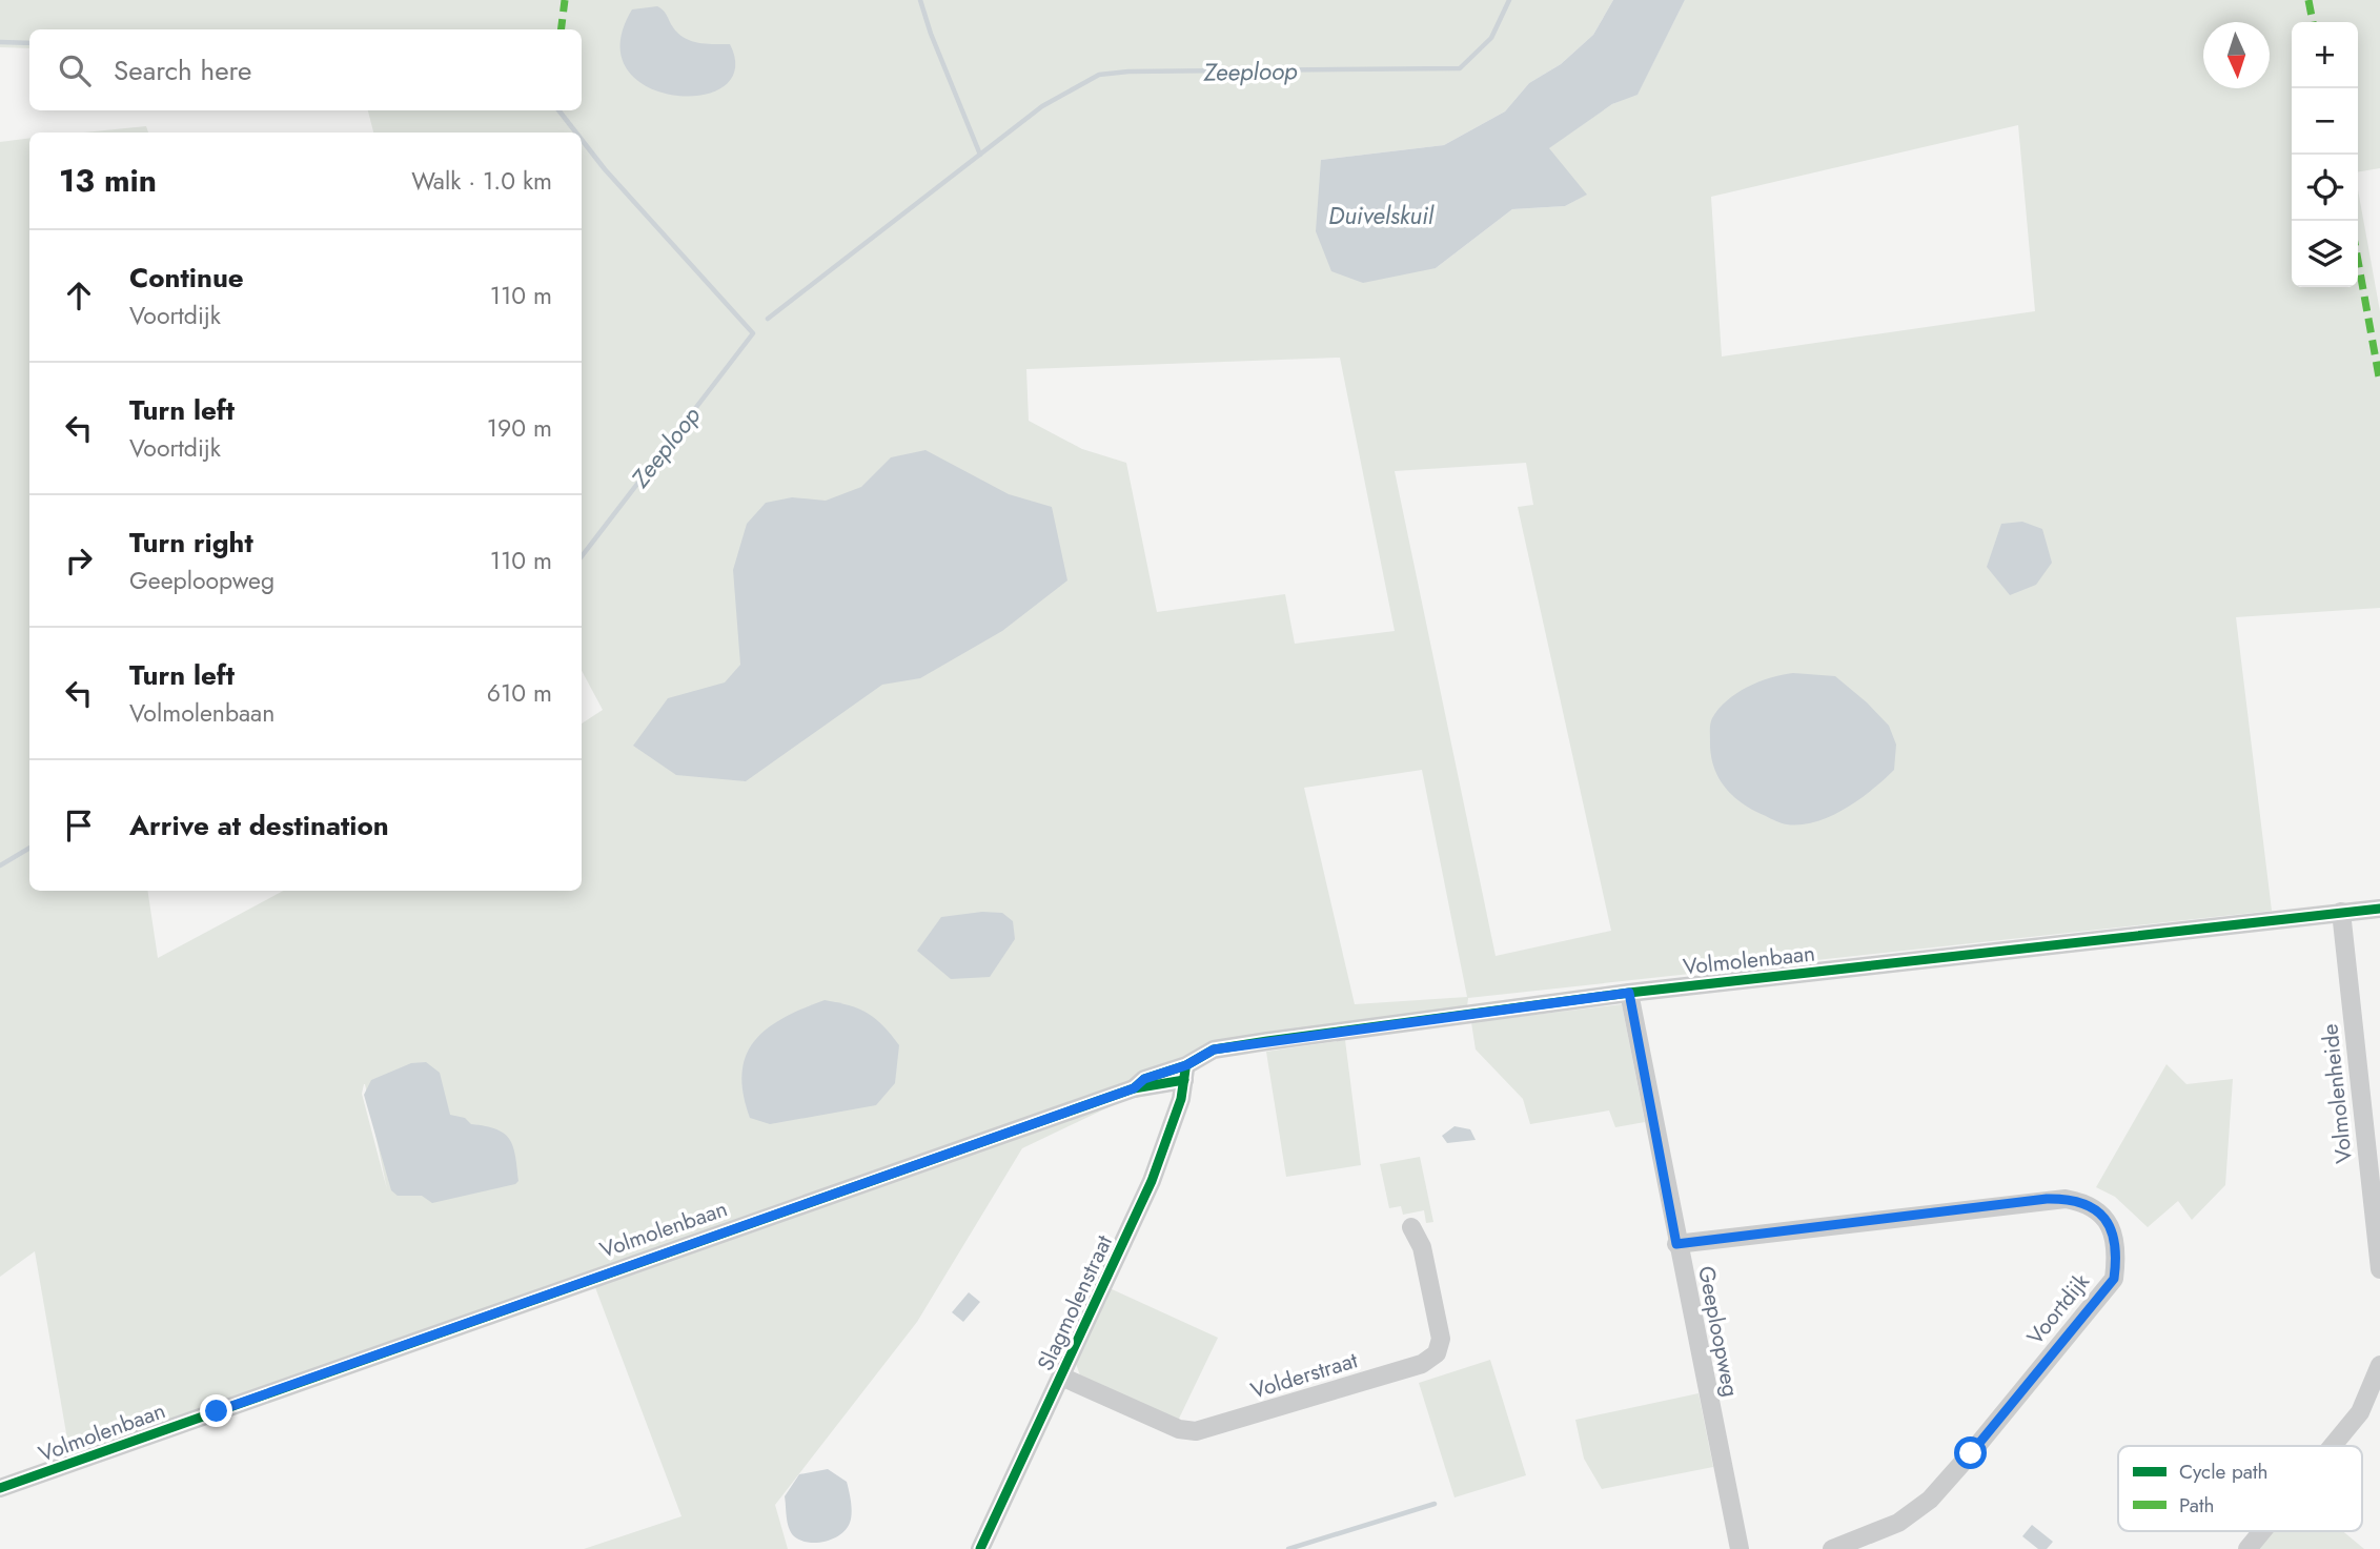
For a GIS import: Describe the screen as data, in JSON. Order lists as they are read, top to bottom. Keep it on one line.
{"streets":{"street":["Volmolenbaan","Volmolenheide","Slagmolenstraat","Voortdijk","Geeploopweg","Volderstraat"]},"crossings":[["Volmolenbaan","Volmolenheide"],["Volmolenbaan","Slagmolenstraat"],["Volmolenbaan","Geeploopweg"],["Slagmolenstraat","Volderstraat"],["Voortdijk","Geeploopweg"]],"water":["Zeeploop","Duivelskuil"],"legend":["Cycle path","Path"],"north":"bottom","page":{"map_buttons":["+","−"],"search":"Search here","heading":["13 min","Walk · 1.0 km"],"list":[["Continue","Voortdijk","110 m"],["Turn left","Voortdijk","190 m"],["Turn right","Geeploopweg","110 m"],["Turn left","Volmolenbaan","610 m"],"Arrive at destination"]}}
